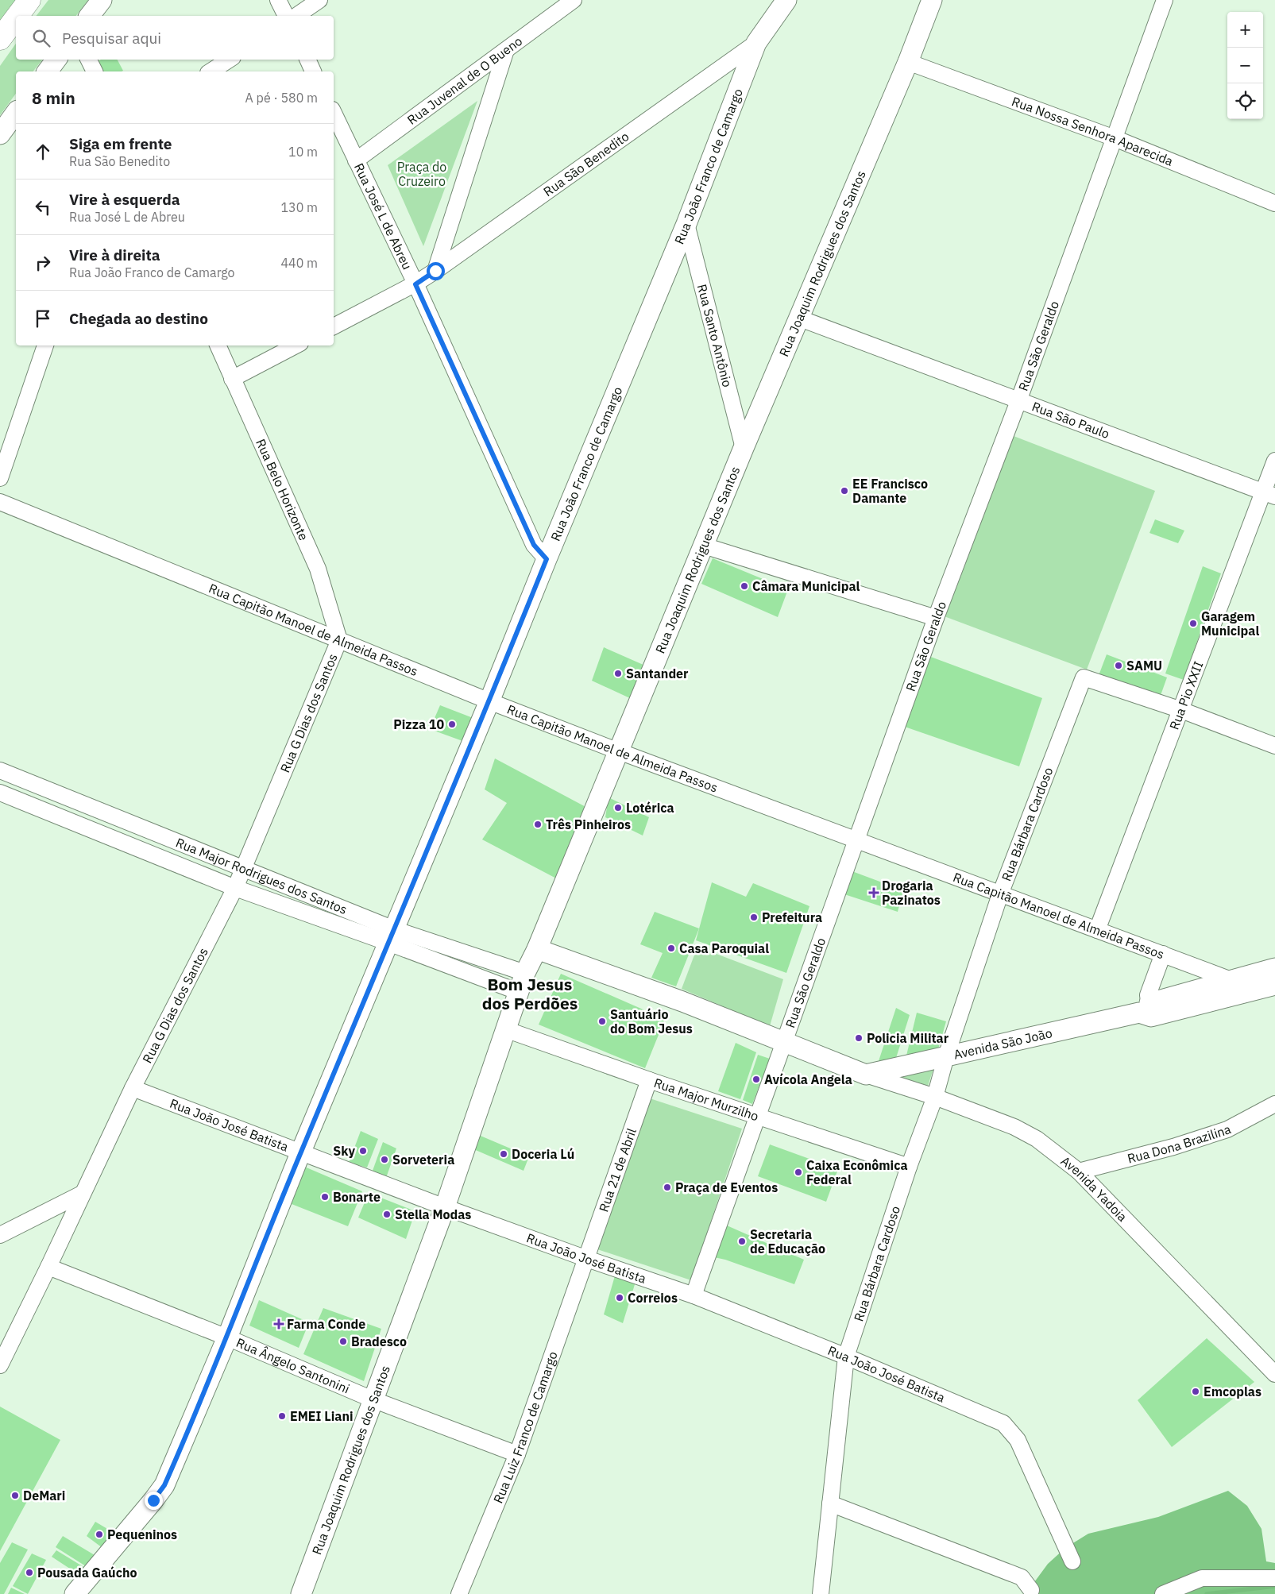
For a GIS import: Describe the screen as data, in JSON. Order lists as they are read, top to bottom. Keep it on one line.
{"streets":{"street":["Rua Juvenal de O Bueno","Rua Nossa Senhora Aparecida","Rua São Benedito","Rua João Franco de Camargo","Rua José L de Abreu","Rua Joaquim Rodrigues dos Santos","Rua Santo Antônio","Rua São Geraldo","Rua São Paulo","Rua Belo Horizonte","Rua Capitão Manoel de Almeida Passos","Rua Pio XXII","Rua G Dias dos Santos","Rua Bárbara Cardoso","Rua Major Rodrigues dos Santos","Avenida São João","Rua Major Murzilho","Rua João José Batista","Rua Dona Brazilina","Rua 21 de Abril","Avenida Yadoia","Rua Ângelo Santonini","Rua Luiz Franco de Camargo"]},"crossings":[["Rua Juvenal de O Bueno","Rua José L de Abreu"],["Rua Nossa Senhora Aparecida","Rua Joaquim Rodrigues dos Santos"],["Rua Nossa Senhora Aparecida","Rua São Geraldo"],["Rua São Benedito","Rua João Franco de Camargo"],["Rua São Benedito","Rua José L de Abreu"],["Rua João Franco de Camargo","Rua José L de Abreu"],["Rua João Franco de Camargo","Rua Santo Antônio"],["Rua João Franco de Camargo","Rua Capitão Manoel de Almeida Passos"],["Rua João Franco de Camargo","Rua Major Rodrigues dos Santos"],["Rua João Franco de Camargo","Rua João José Batista"],["Rua João Franco de Camargo","Rua Ângelo Santonini"],["Rua Joaquim Rodrigues dos Santos","Rua Santo Antônio"],["Rua Joaquim Rodrigues dos Santos","Rua São Paulo"],["Rua Joaquim Rodrigues dos Santos","Rua Capitão Manoel de Almeida Passos"],["Rua Joaquim Rodrigues dos Santos","Rua Major Rodrigues dos Santos"],["Rua Joaquim Rodrigues dos Santos","Rua Major Murzilho"],["Rua Joaquim Rodrigues dos Santos","Rua João José Batista"],["Rua Joaquim Rodrigues dos Santos","Rua Ângelo Santonini"],["Rua São Geraldo","Rua São Paulo"],["Rua São Geraldo","Rua Capitão Manoel de Almeida Passos"],["Rua São Geraldo","Rua Major Murzilho"],["Rua São Geraldo","Rua João José Batista"],["Rua São Paulo","Rua Pio XXII"],["Rua Belo Horizonte","Rua Capitão Manoel de Almeida Passos"],["Rua Belo Horizonte","Rua G Dias dos Santos"],["Rua Capitão Manoel de Almeida Passos","Rua Pio XXII"],["Rua Capitão Manoel de Almeida Passos","Rua G Dias dos Santos"],["Rua Capitão Manoel de Almeida Passos","Rua Bárbara Cardoso"],["Rua Capitão Manoel de Almeida Passos","Avenida São João"],["Rua Pio XXII","Rua Bárbara Cardoso"],["Rua G Dias dos Santos","Rua Major Rodrigues dos Santos"],["Rua G Dias dos Santos","Rua João José Batista"],["Rua G Dias dos Santos","Rua Ângelo Santonini"],["Rua Bárbara Cardoso","Avenida São João"],["Rua Bárbara Cardoso","Rua Major Murzilho"],["Rua Bárbara Cardoso","Rua João José Batista"],["Rua Bárbara Cardoso","Avenida Yadoia"],["Avenida São João","Avenida Yadoia"],["Rua Major Murzilho","Rua 21 de Abril"],["Rua João José Batista","Rua 21 de Abril"],["Rua João José Batista","Rua Luiz Franco de Camargo"],["Rua Dona Brazilina","Avenida Yadoia"],["Rua 21 de Abril","Rua Luiz Franco de Camargo"],["Rua Ângelo Santonini","Rua Luiz Franco de Camargo"]],"districts":["Bom Jesus dos Perdões"],"parks":["Praça do Cruzeiro"],"places":{"other":["EE Francisco Damante","Câmara Municipal","Garagem Municipal","SAMU","Santander","Pizza 10","Lotérica","Três Pinheiros","Prefeitura","Casa Paroquial","Santuário do Bom Jesus","Policia Militar","Avícola Angela","Sky","Doceria Lú","Sorveteria","Caixa Econômica Federal","Praça de Eventos","Bonarte","Stella Modas","Secretaria de Educação","Correios","Bradesco","Emcoplas","EMEI Liani","DeMari","Pequeninos","Pousada Gaúcho"],"health":["Drogaria Pazinatos","Farma Conde"]},"page":{"map_buttons":["+","−"],"search":"Pesquisar aqui","heading":["8 min","A pé · 580 m"],"list":[["Siga em frente","Rua São Benedito","10 m"],["Vire à esquerda","Rua José L de Abreu","130 m"],["Vire à direita","Rua João Franco de Camargo","440 m"],"Chegada ao destino"]}}
